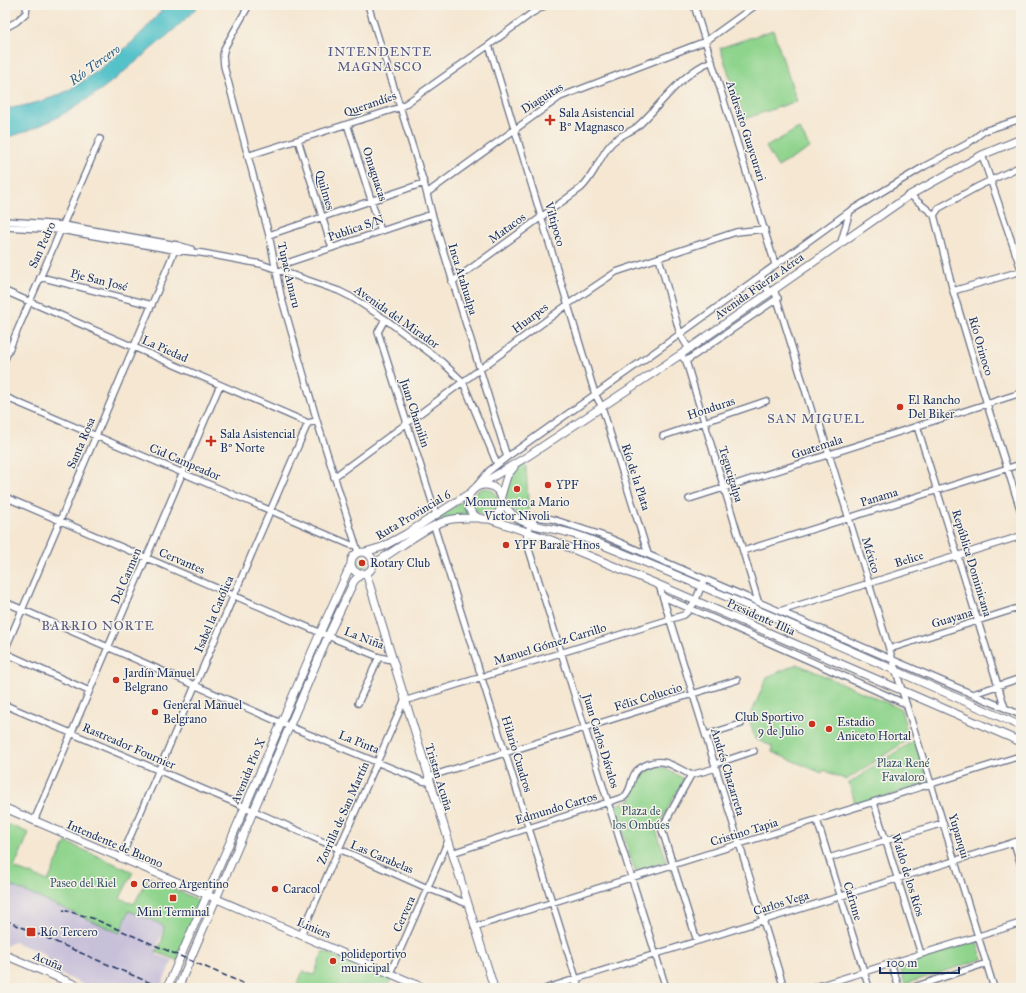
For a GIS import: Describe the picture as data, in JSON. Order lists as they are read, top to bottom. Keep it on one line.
{"streets":{"main road":["Avenida Fuerza Aérea","Ruta Provincial 6","Presidente Illia","Avenida Pio X","Tristan Acuña","Intendente de Buono","Liniers","Acuña"],"street":["Diaguitas","Querandíes","Andresito Guaycurari","Omaguacas","Quilmes","Viltipoco","Publica S/N","Matacos","San Pedro","Tupac Amaru","Inca Atahualpa","Pje San José","Avenida del Mirador","Huarpes","Río Orinoco","La Piedad","Honduras","Juan Chamilin","Santa Rosa","Guatemala","Cid Campeador","Tegucigalpa","Río de la Plata","Panama","México","Belice","Cervantes","República Dominicana","Del Carmen","Isabel la Católica","Guayana","La Niña","Manuel Gómez Carrillo","Félix Coluccio","Juan Carlos Dávalos","La Pinta","Rastreador Fournier","Hilario Cuadros","Andrés Chazarreta","Edmundo Cartos","Zorrilla de San Martín","Cristino Tapia","Yupanqui","Las Carabelas","Waldo de los Ríos","Cafrune","Carlos Vega","Cervera"]},"crossings":[["Diaguitas","Andresito Guaycurari"],["Diaguitas","Viltipoco"],["Diaguitas","Inca Atahualpa"],["Querandíes","Omaguacas"],["Querandíes","Quilmes"],["Querandíes","Viltipoco"],["Querandíes","Tupac Amaru"],["Querandíes","Inca Atahualpa"],["Andresito Guaycurari","Matacos"],["Andresito Guaycurari","Huarpes"],["Omaguacas","Publica S/N"],["Quilmes","Publica S/N"],["Viltipoco","Matacos"],["Viltipoco","Avenida Fuerza Aérea"],["Viltipoco","Huarpes"],["Viltipoco","Río de la Plata"],["Publica S/N","Inca Atahualpa"],["Matacos","Inca Atahualpa"],["San Pedro","Pje San José"],["San Pedro","Avenida del Mirador"],["San Pedro","La Piedad"],["Tupac Amaru","Avenida del Mirador"],["Tupac Amaru","Huarpes"],["Tupac Amaru","Cid Campeador"],["Tupac Amaru","Ruta Provincial 6"],["Tupac Amaru","Avenida Pio X"],["Tupac Amaru","Tristan Acuña"],["Inca Atahualpa","Huarpes"],["Pje San José","Santa Rosa"],["Avenida Fuerza Aérea","Tegucigalpa"],["Avenida Fuerza Aérea","Río de la Plata"],["Avenida Fuerza Aérea","Ruta Provincial 6"],["Avenida del Mirador","Huarpes"],["Avenida del Mirador","Juan Chamilin"],["Avenida del Mirador","Santa Rosa"],["Huarpes","Juan Chamilin"],["Río Orinoco","Guatemala"],["Río Orinoco","Panama"],["La Piedad","Santa Rosa"],["La Piedad","Del Carmen"],["La Piedad","Isabel la Católica"],["Honduras","Tegucigalpa"],["Juan Chamilin","Ruta Provincial 6"],["Santa Rosa","Cid Campeador"],["Santa Rosa","Cervantes"],["Santa Rosa","La Pinta"],["Guatemala","Tegucigalpa"],["Guatemala","México"],["Guatemala","República Dominicana"],["Cid Campeador","Ruta Provincial 6"],["Cid Campeador","Del Carmen"],["Cid Campeador","Isabel la Católica"],["Cid Campeador","Avenida Pio X"],["Cid Campeador","Tristan Acuña"],["Tegucigalpa","Panama"],["Panama","México"],["Panama","República Dominicana"],["Ruta Provincial 6","Presidente Illia"],["Ruta Provincial 6","Hilario Cuadros"],["Ruta Provincial 6","Avenida Pio X"],["Ruta Provincial 6","Tristan Acuña"],["México","Belice"],["México","Presidente Illia"],["México","Guayana"],["México","Yupanqui"],["Belice","República Dominicana"],["Cervantes","Del Carmen"],["Cervantes","Isabel la Católica"],["Cervantes","La Niña"],["Cervantes","Avenida Pio X"],["República Dominicana","Guayana"],["Del Carmen","La Pinta"],["Del Carmen","Rastreador Fournier"],["Del Carmen","Intendente de Buono"],["Isabel la Católica","La Pinta"],["Isabel la Católica","Rastreador Fournier"],["Isabel la Católica","Intendente de Buono"],["Presidente Illia","Juan Carlos Dávalos"],["Presidente Illia","Andrés Chazarreta"],["Presidente Illia","Yupanqui"],["La Niña","Avenida Pio X"],["La Niña","Tristan Acuña"],["Manuel Gómez Carrillo","Juan Carlos Dávalos"],["Manuel Gómez Carrillo","Hilario Cuadros"],["Manuel Gómez Carrillo","Andrés Chazarreta"],["Manuel Gómez Carrillo","Tristan Acuña"],["Manuel Gómez Carrillo","Zorrilla de San Martín"],["Félix Coluccio","Juan Carlos Dávalos"],["Félix Coluccio","La Pinta"],["Félix Coluccio","Hilario Cuadros"],["Félix Coluccio","Andrés Chazarreta"],["Félix Coluccio","Tristan Acuña"],["Juan Carlos Dávalos","Edmundo Cartos"],["Juan Carlos Dávalos","Cristino Tapia"],["Juan Carlos Dávalos","Carlos Vega"],["La Pinta","Avenida Pio X"],["La Pinta","Tristan Acuña"],["La Pinta","Zorrilla de San Martín"],["Rastreador Fournier","Avenida Pio X"],["Rastreador Fournier","Las Carabelas"],["Hilario Cuadros","Edmundo Cartos"],["Hilario Cuadros","Cristino Tapia"],["Hilario Cuadros","Carlos Vega"],["Avenida Pio X","Tristan Acuña"],["Avenida Pio X","Intendente de Buono"],["Avenida Pio X","Las Carabelas"],["Avenida Pio X","Liniers"],["Andrés Chazarreta","Cristino Tapia"],["Andrés Chazarreta","Carlos Vega"],["Tristan Acuña","Edmundo Cartos"],["Tristan Acuña","Zorrilla de San Martín"],["Tristan Acuña","Cristino Tapia"],["Tristan Acuña","Las Carabelas"],["Tristan Acuña","Cervera"],["Zorrilla de San Martín","Las Carabelas"],["Zorrilla de San Martín","Liniers"],["Cristino Tapia","Yupanqui"],["Cristino Tapia","Waldo de los Ríos"],["Cristino Tapia","Cafrune"],["Yupanqui","Carlos Vega"],["Intendente de Buono","Liniers"],["Las Carabelas","Cervera"],["Waldo de los Ríos","Carlos Vega"],["Cafrune","Carlos Vega"],["Cervera","Liniers"]],"districts":["INTENDENTE MAGNASCO","SAN MIGUEL","BARRIO NORTE"],"water":["Río Tercero"],"parks":["Plaza René Favaloro","Plaza de los Ombúes","Paseo del Riel"],"places":{"health":["Sala Asistencial Bº Magnasco","Sala Asistencial Bº Norte"],"other":["El Rancho Del Biker","YPF","Monumento a Mario Victor Nivoli","YPF Barale Hnos","Rotary Club","Jardín Manuel Belgrano","General Manuel Belgrano","Club Sportivo 9 de Julio","Estadio Aniceto Hortal","Correo Argentino","Caracol","polideportivo municipal"],"transit":["Mini Terminal","Río Tercero"]},"scale_bar":"100 m"}
